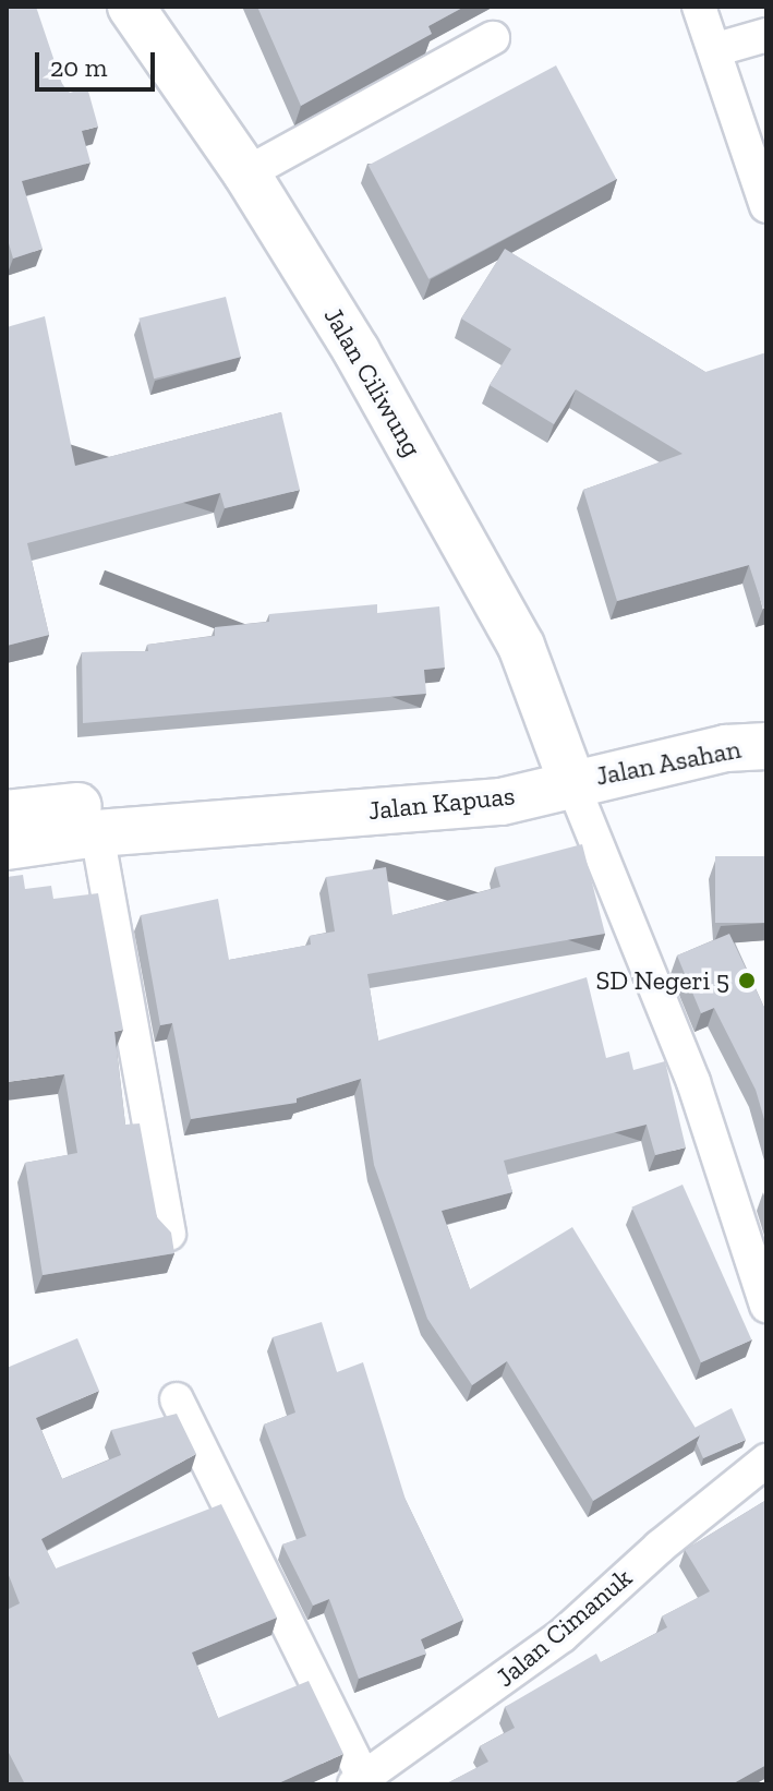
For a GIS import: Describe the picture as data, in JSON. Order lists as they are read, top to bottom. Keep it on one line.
{"streets":{"street":["Jalan Ciliwung","Jalan Asahan","Jalan Kapuas","Jalan Cimanuk"]},"crossings":[["Jalan Ciliwung","Jalan Asahan"],["Jalan Ciliwung","Jalan Kapuas"],["Jalan Asahan","Jalan Kapuas"]],"places":["SD Negeri 5"],"scale_bar":"20 m"}
